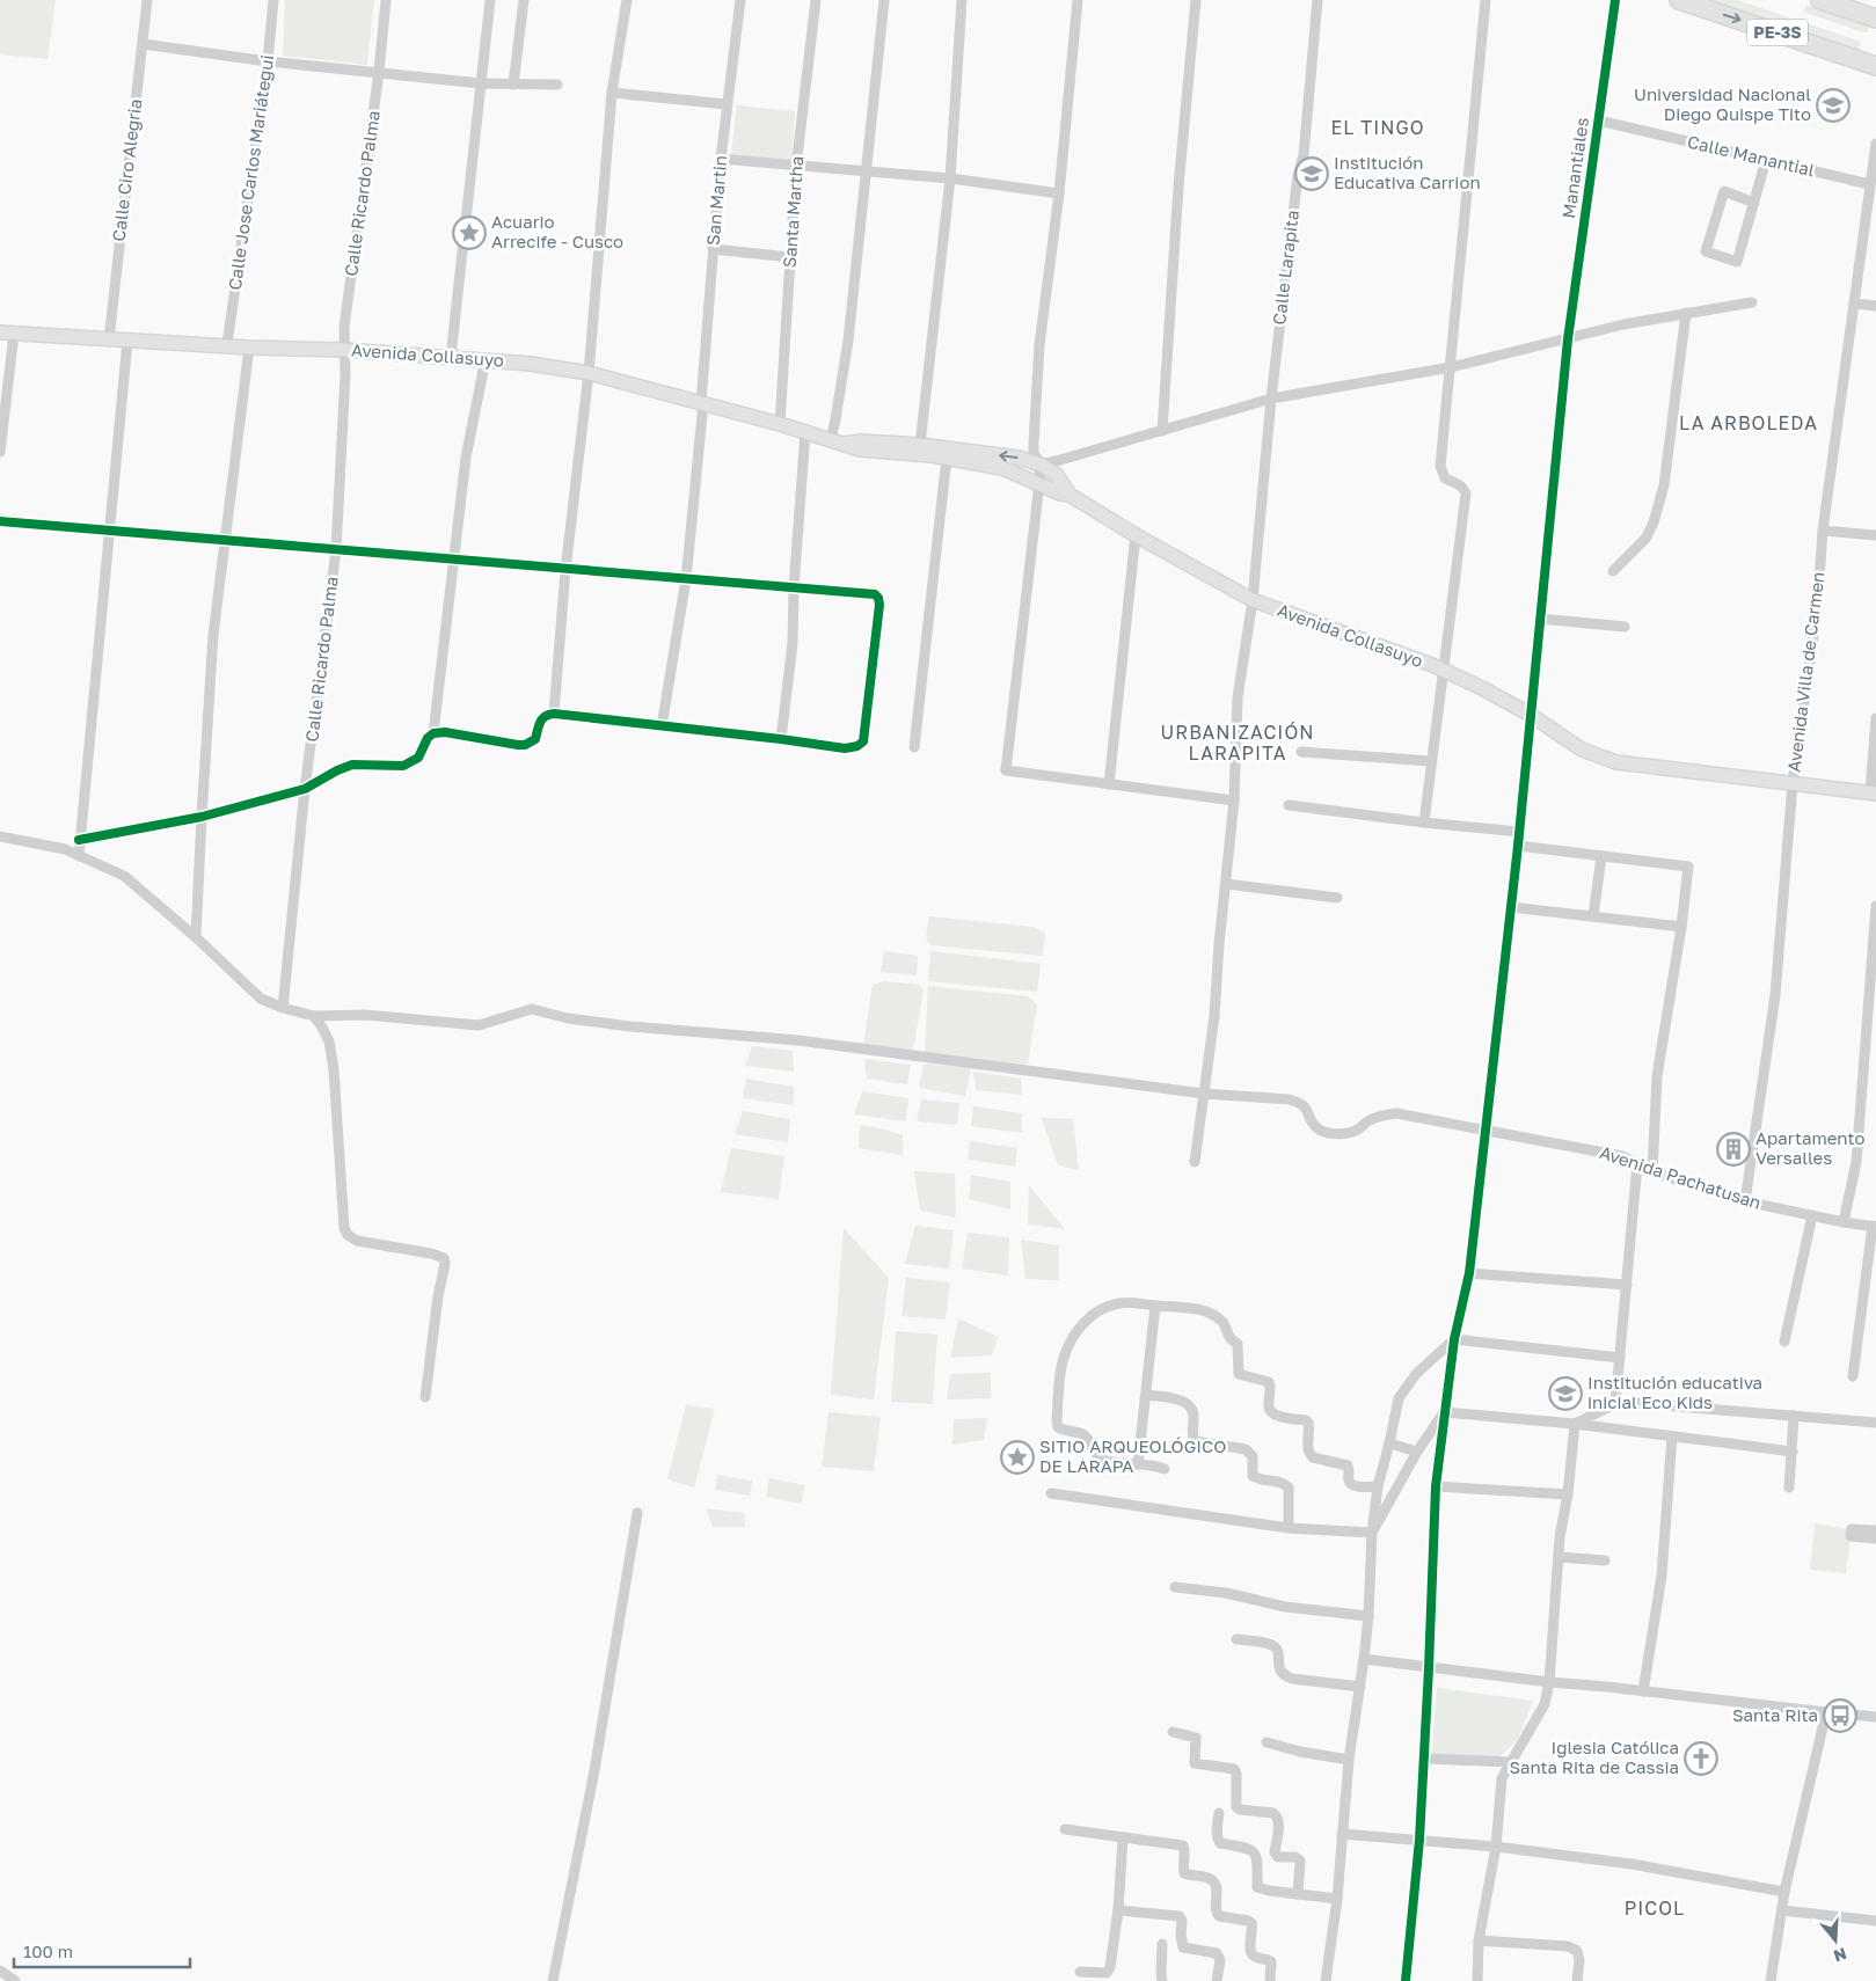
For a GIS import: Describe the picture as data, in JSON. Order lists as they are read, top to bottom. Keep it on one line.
{"streets":{"highway":["PE-3S"],"street":["Calle Manantial","Manantiales","Calle Ciro Alegria","Calle Jose Carlos Mariátegui","Calle Ricardo Palma","San Martin","Santa Martha","Calle Larapita","Avenida Collasuyo","Avenida Villa de Carmen","Avenida Pachatusan"]},"crossings":[["Calle Manantial","Manantiales"],["Calle Manantial","Avenida Villa de Carmen"],["Manantiales","Avenida Collasuyo"],["Manantiales","Avenida Pachatusan"],["Calle Ciro Alegria","Avenida Collasuyo"],["Calle Jose Carlos Mariátegui","Avenida Collasuyo"],["Calle Ricardo Palma","Avenida Collasuyo"],["San Martin","Avenida Collasuyo"],["Santa Martha","Avenida Collasuyo"],["Calle Larapita","Avenida Collasuyo"],["Calle Larapita","Avenida Pachatusan"],["Avenida Collasuyo","Avenida Villa de Carmen"],["Avenida Villa de Carmen","Avenida Pachatusan"]],"districts":["EL TINGO","LA ARBOLEDA","URBANIZACIÓN LARAPITA","PICOL"],"places":{"school or university":["Universidad Nacional Diego Quispe Tito","Institución Educativa Carrion","Institución educativa inicial Eco Kids"],"place":["Acuario Arrecife - Cusco","SITIO ARQUEOLÓGICO DE LARAPA"],"building":["Apartamento Versalles"],"bus stop":["Santa Rita"],"church":["Iglesia Católica Santa Rita de Cassia"]},"scale_bar":"100 m","north":"bottom"}
